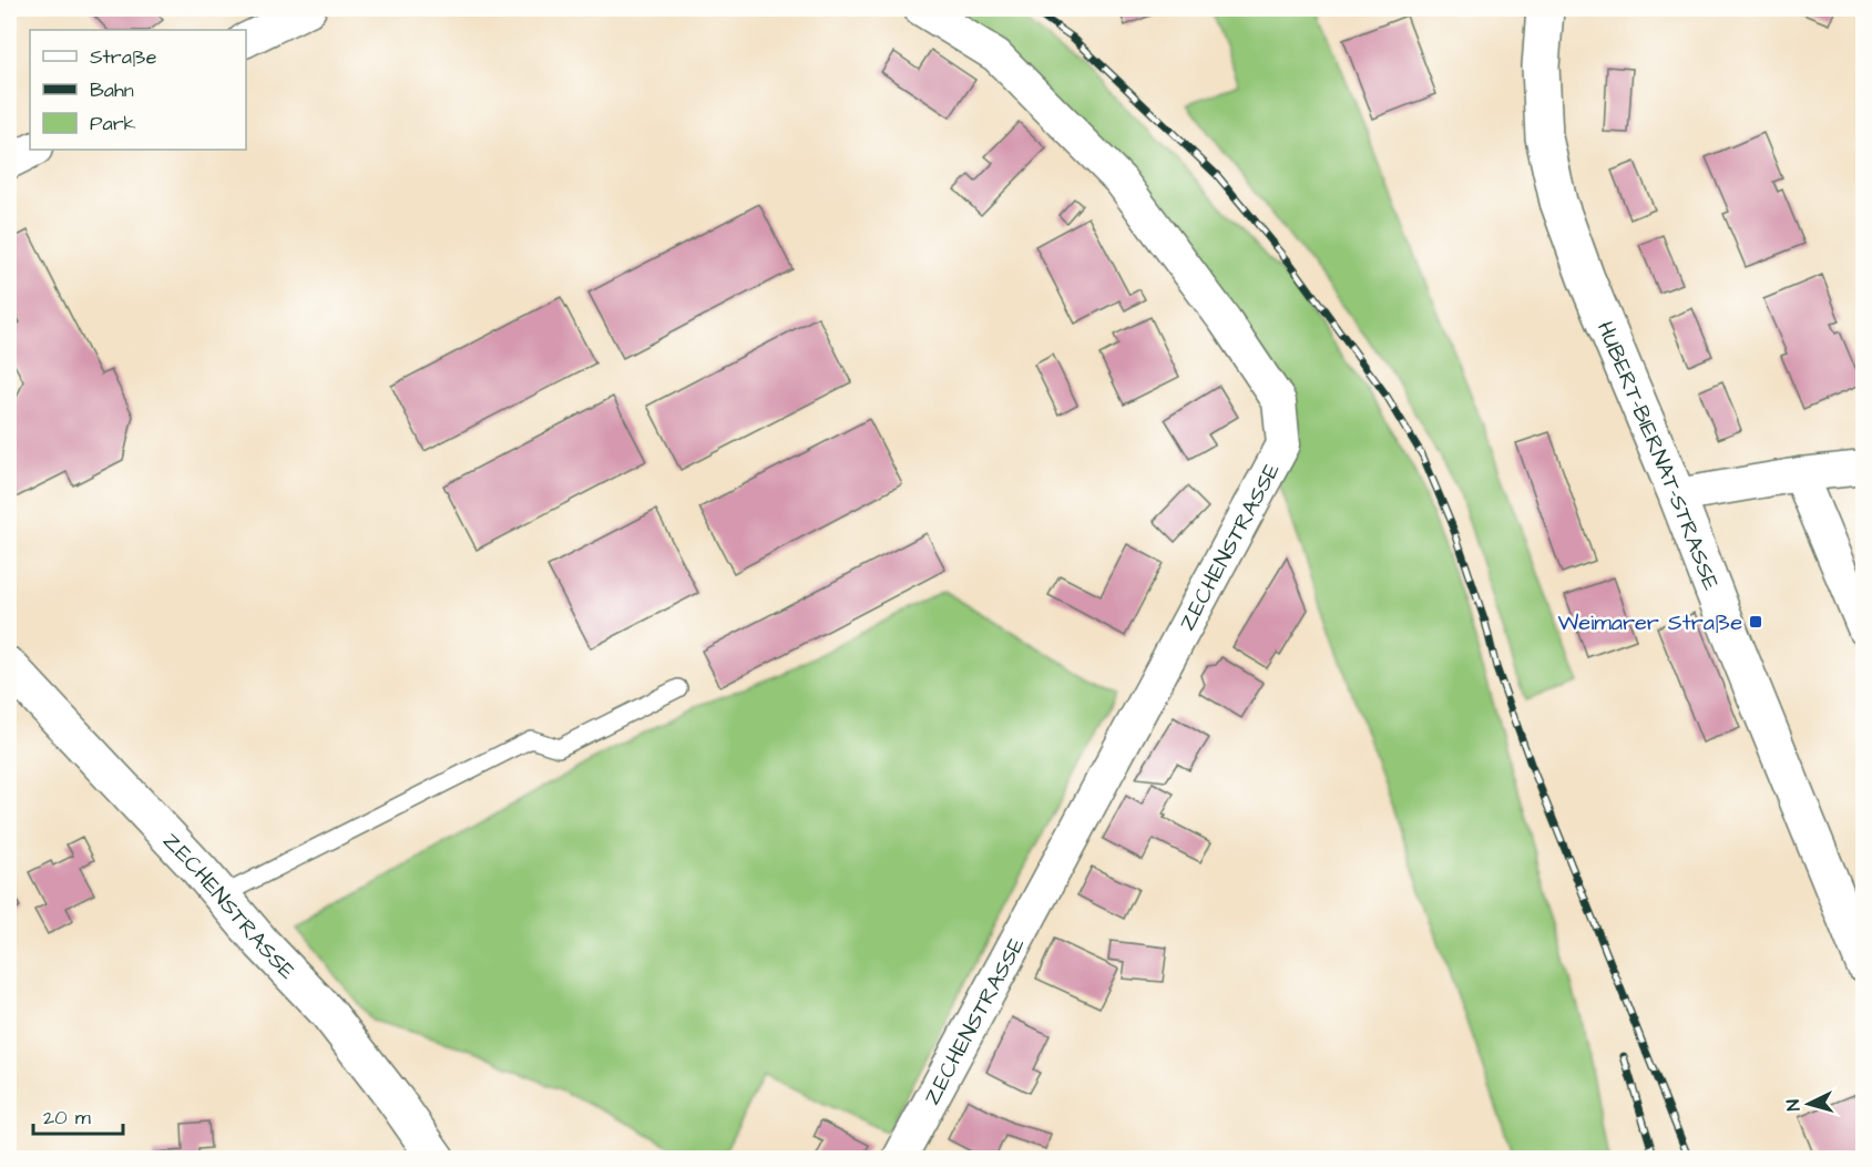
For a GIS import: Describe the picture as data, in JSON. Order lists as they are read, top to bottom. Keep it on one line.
{"streets":{"street":["HUBERT-BIERNAT-STRASSE","ZECHENSTRASSE"]},"places":{"transit":["Weimarer Straße"]},"legend":["Straße","Bahn","Park"],"scale_bar":"20 m","north":"left"}
